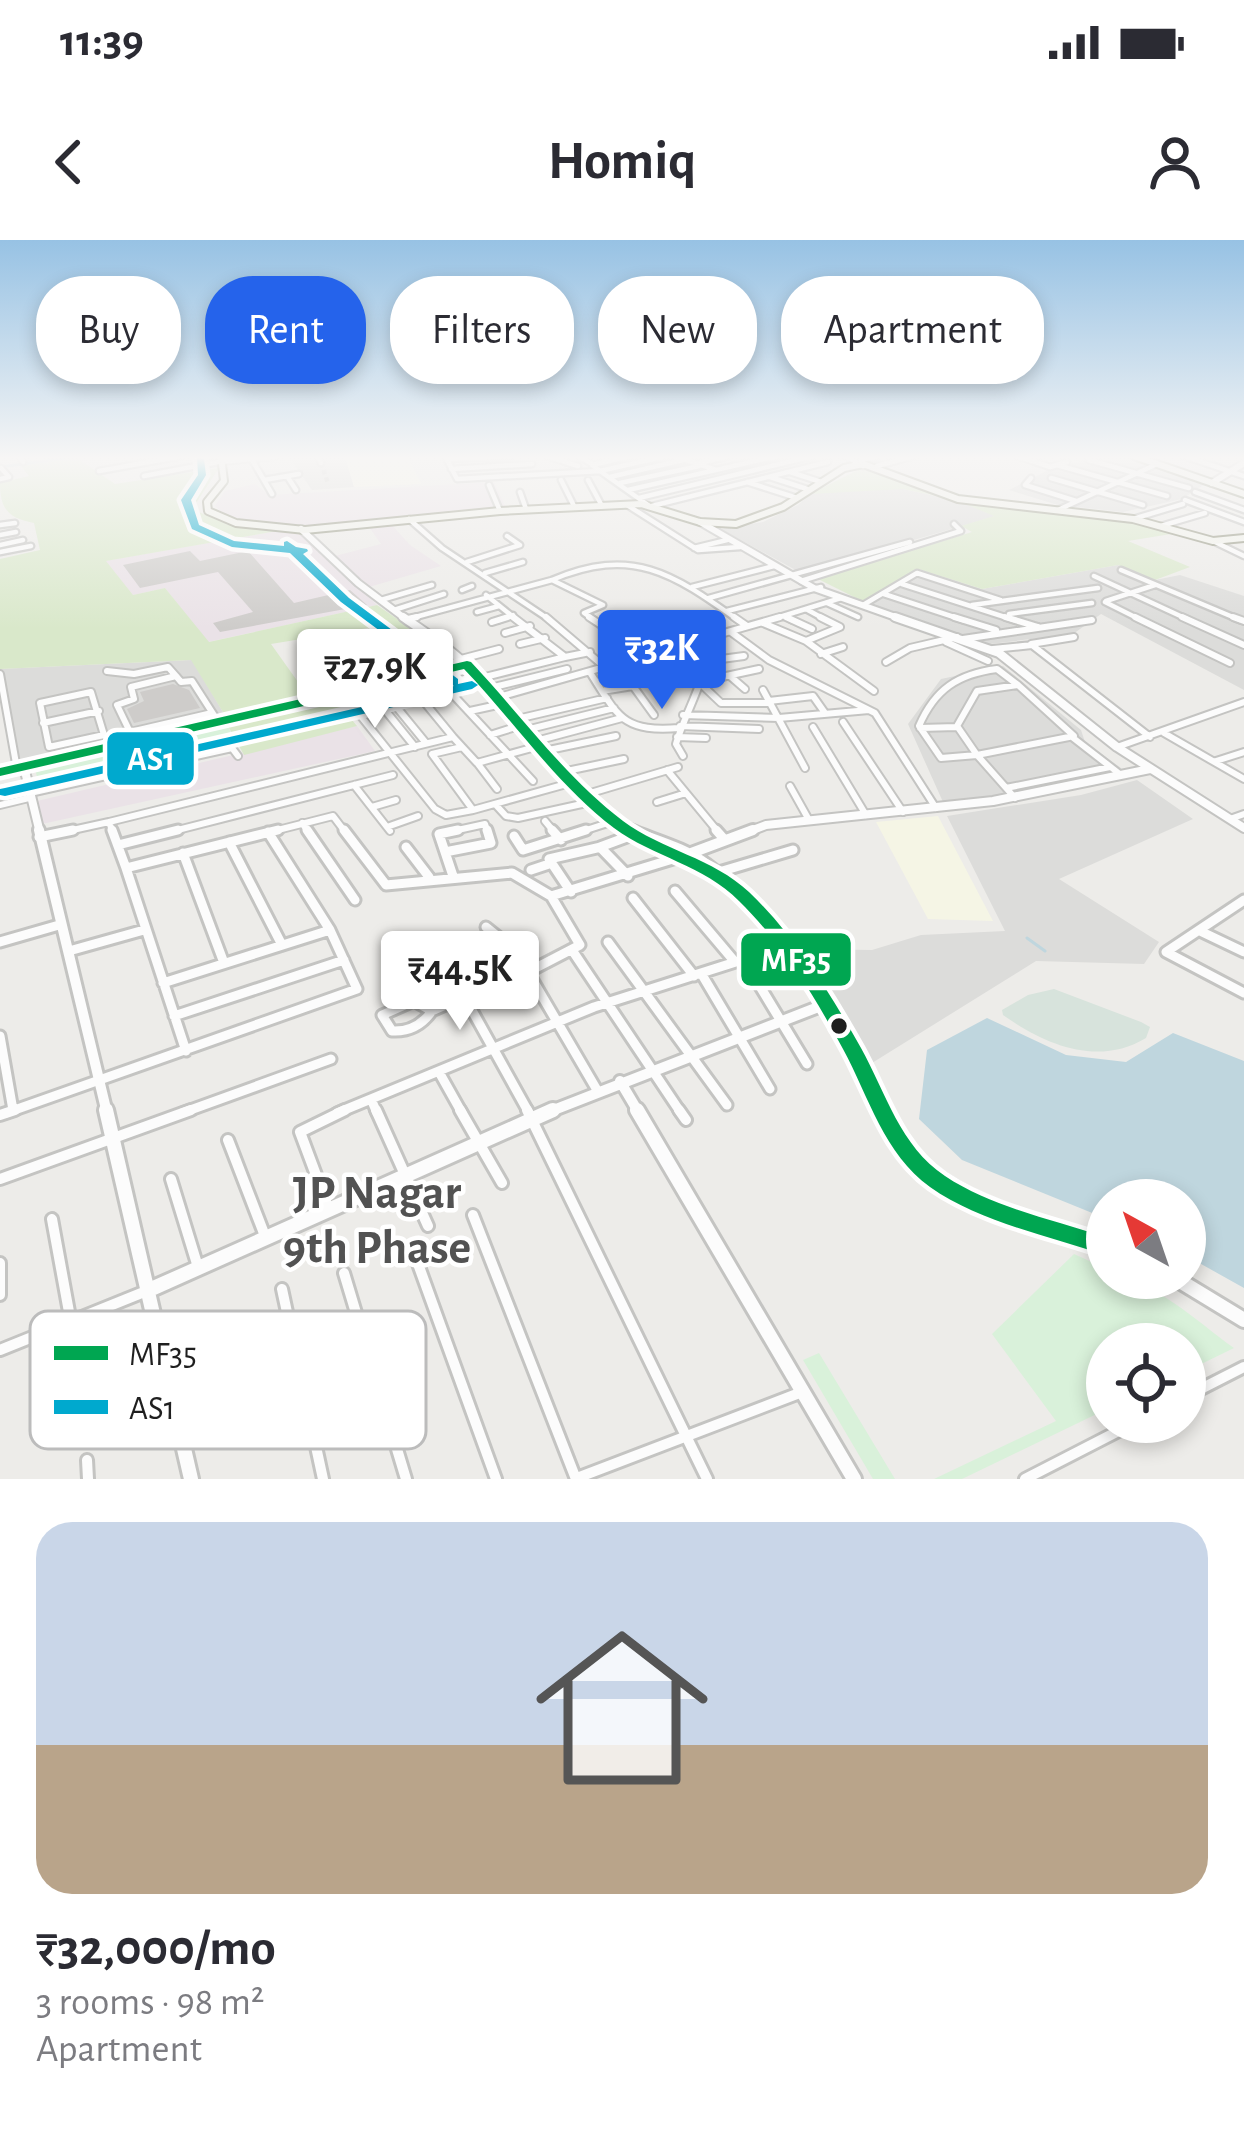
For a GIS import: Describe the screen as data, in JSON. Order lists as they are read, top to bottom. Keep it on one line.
{"districts":["JP Nagar 9th Phase"],"lines":["transit line AS1","transit line MF35"],"legend":["MF35","AS1"],"north":"top left","page":{"status":"11:39","header":"Homiq","chip":["Buy","Rent","Filters","New","Apartment"],"price":["₹32K","₹27.9K","₹44.5K"],"list":[{"name":"₹32,000/mo","note":"3 rooms · 98 m² · Apartment"}]}}
